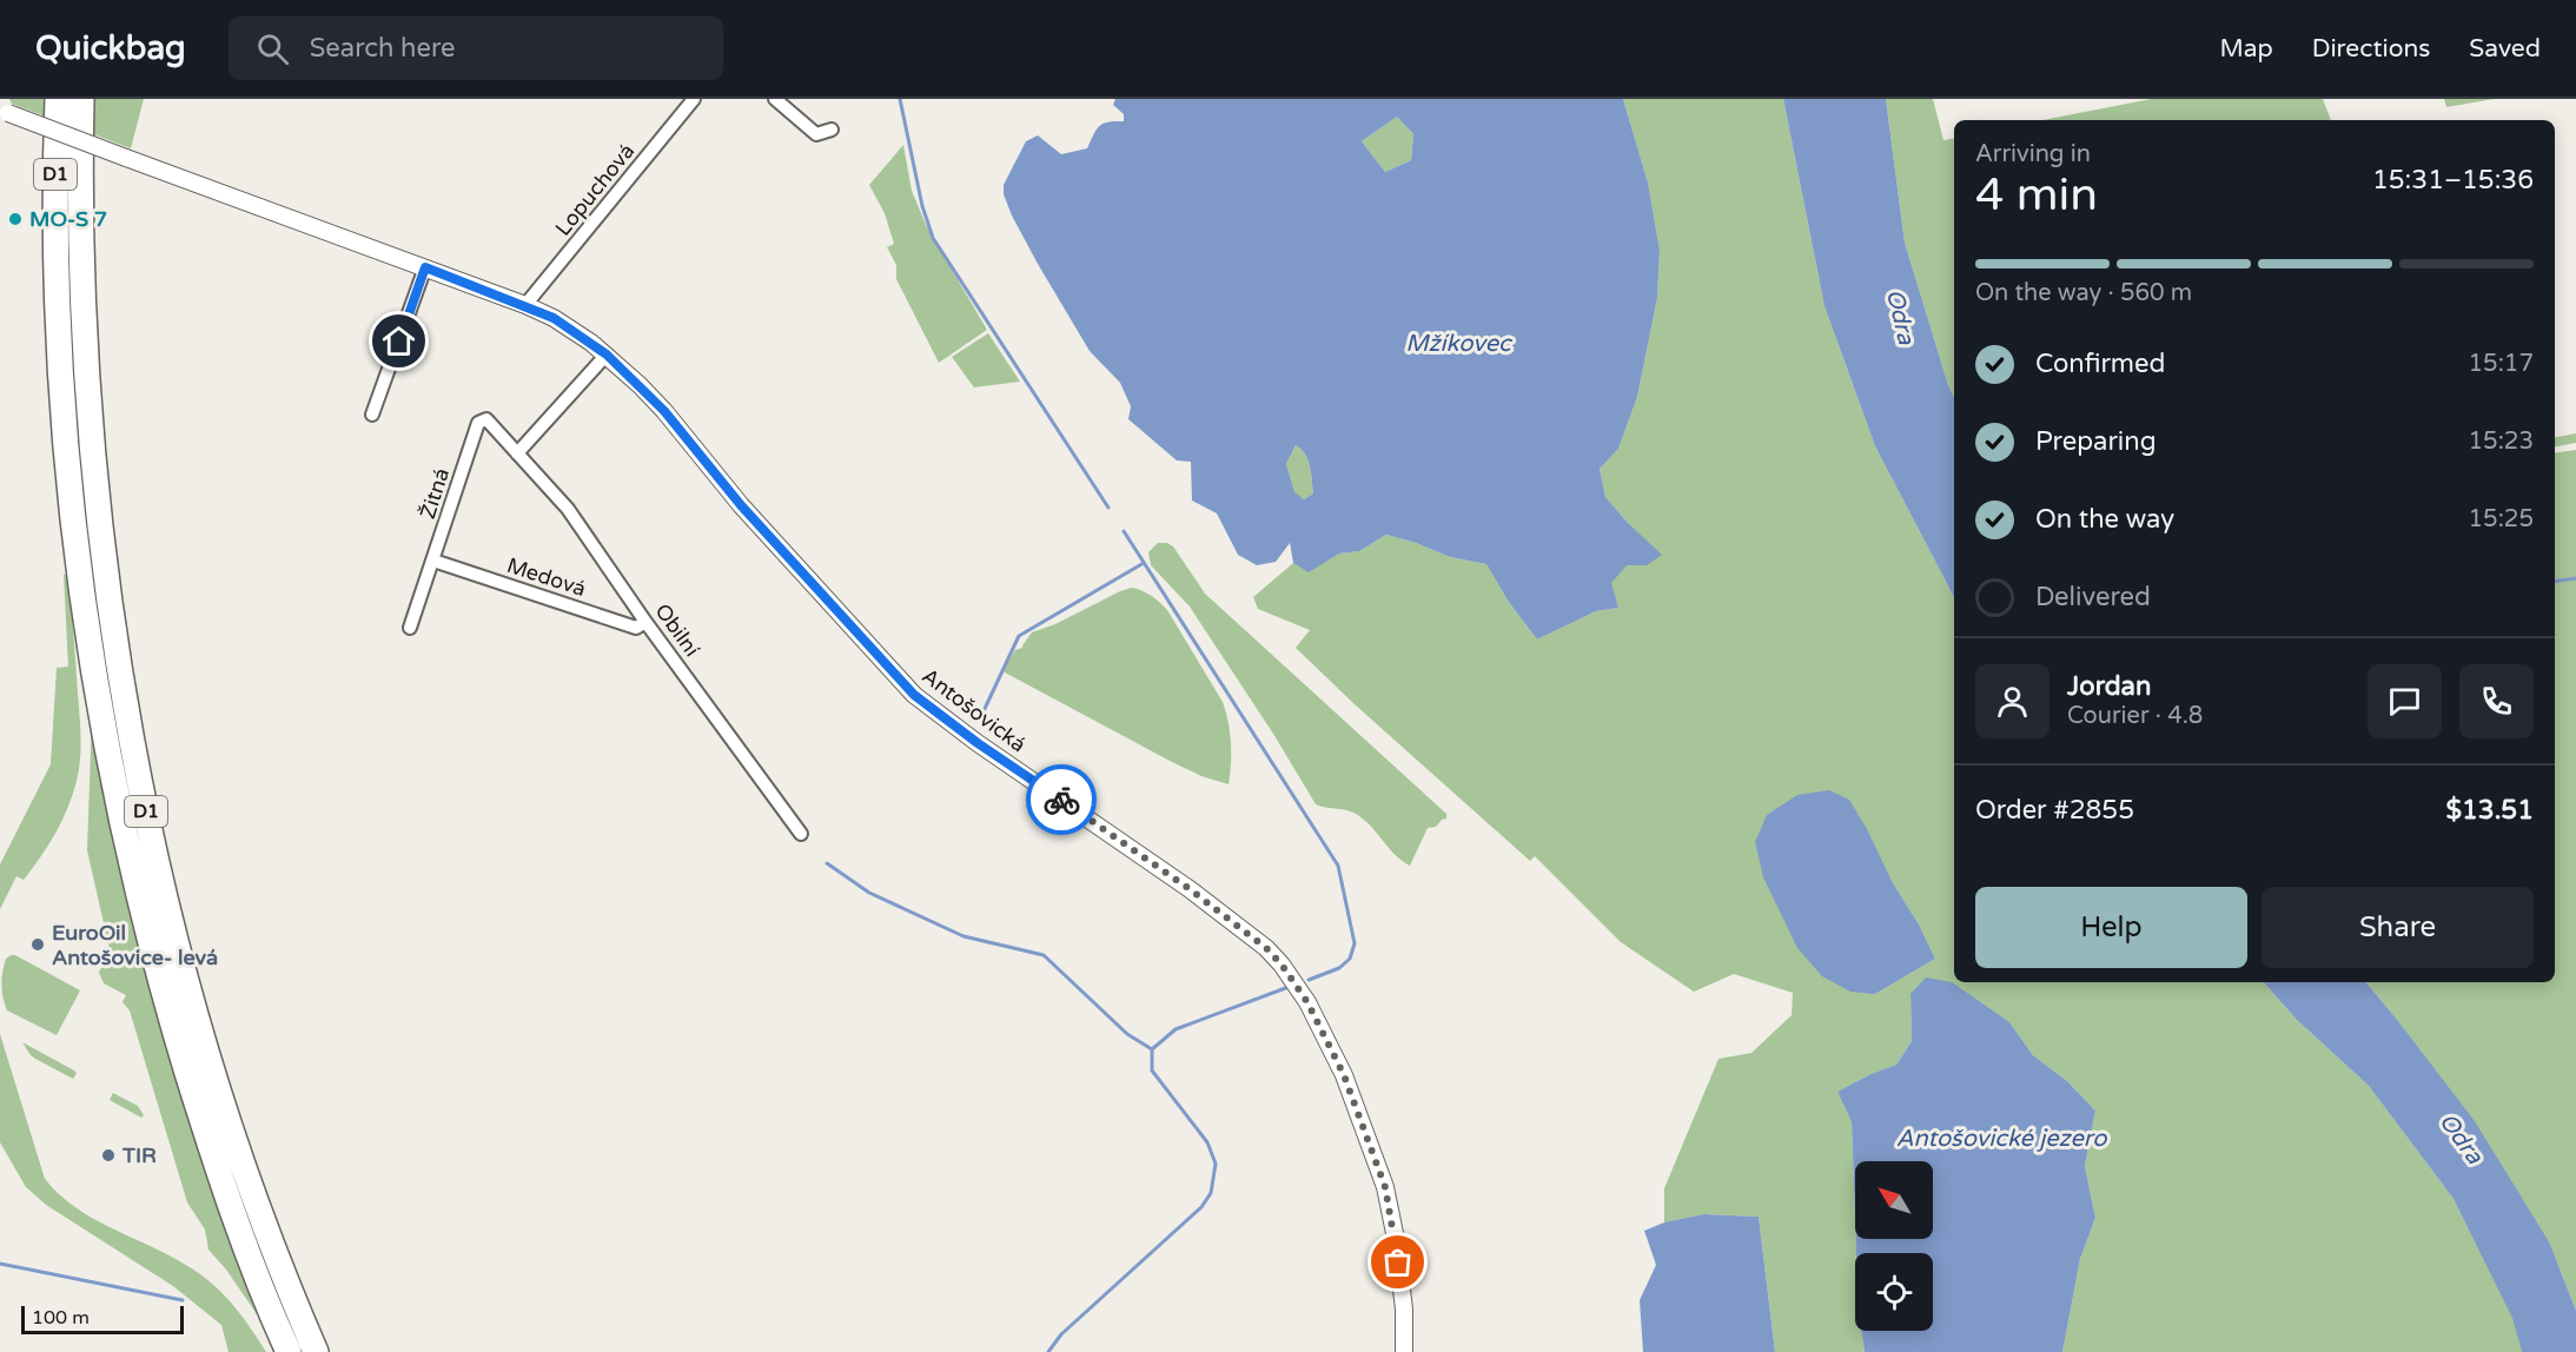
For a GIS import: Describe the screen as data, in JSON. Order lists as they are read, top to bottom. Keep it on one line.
{"streets":{"highway":["D1"],"street":["Lopuchová","Žitná","Medová","Obilní","Antošovická"]},"crossings":[["Lopuchová","Antošovická"],["Žitná","Medová"],["Žitná","Obilní"],["Medová","Obilní"]],"water":["Odra","Mžíkovec","Antošovické jezero"],"places":["MO-S 7","EuroOil Antošovice- levá","TIR"],"scale_bar":"100 m","north":"top left","page":{"header":"Quickbag","search":"Search here","nav":["Map","Directions","Saved"],"heading":["4 min","Arriving in","15:31–15:36"],"panel":["Jordan","Courier · 4.8","Order #2855","$13.51"],"bar":"On the way · 560 m","list":[["Confirmed","15:17"],["Preparing","15:23"],["On the way","15:25"],"Delivered"],"buttons":["Help","Share"],"scale":"100 m"}}
